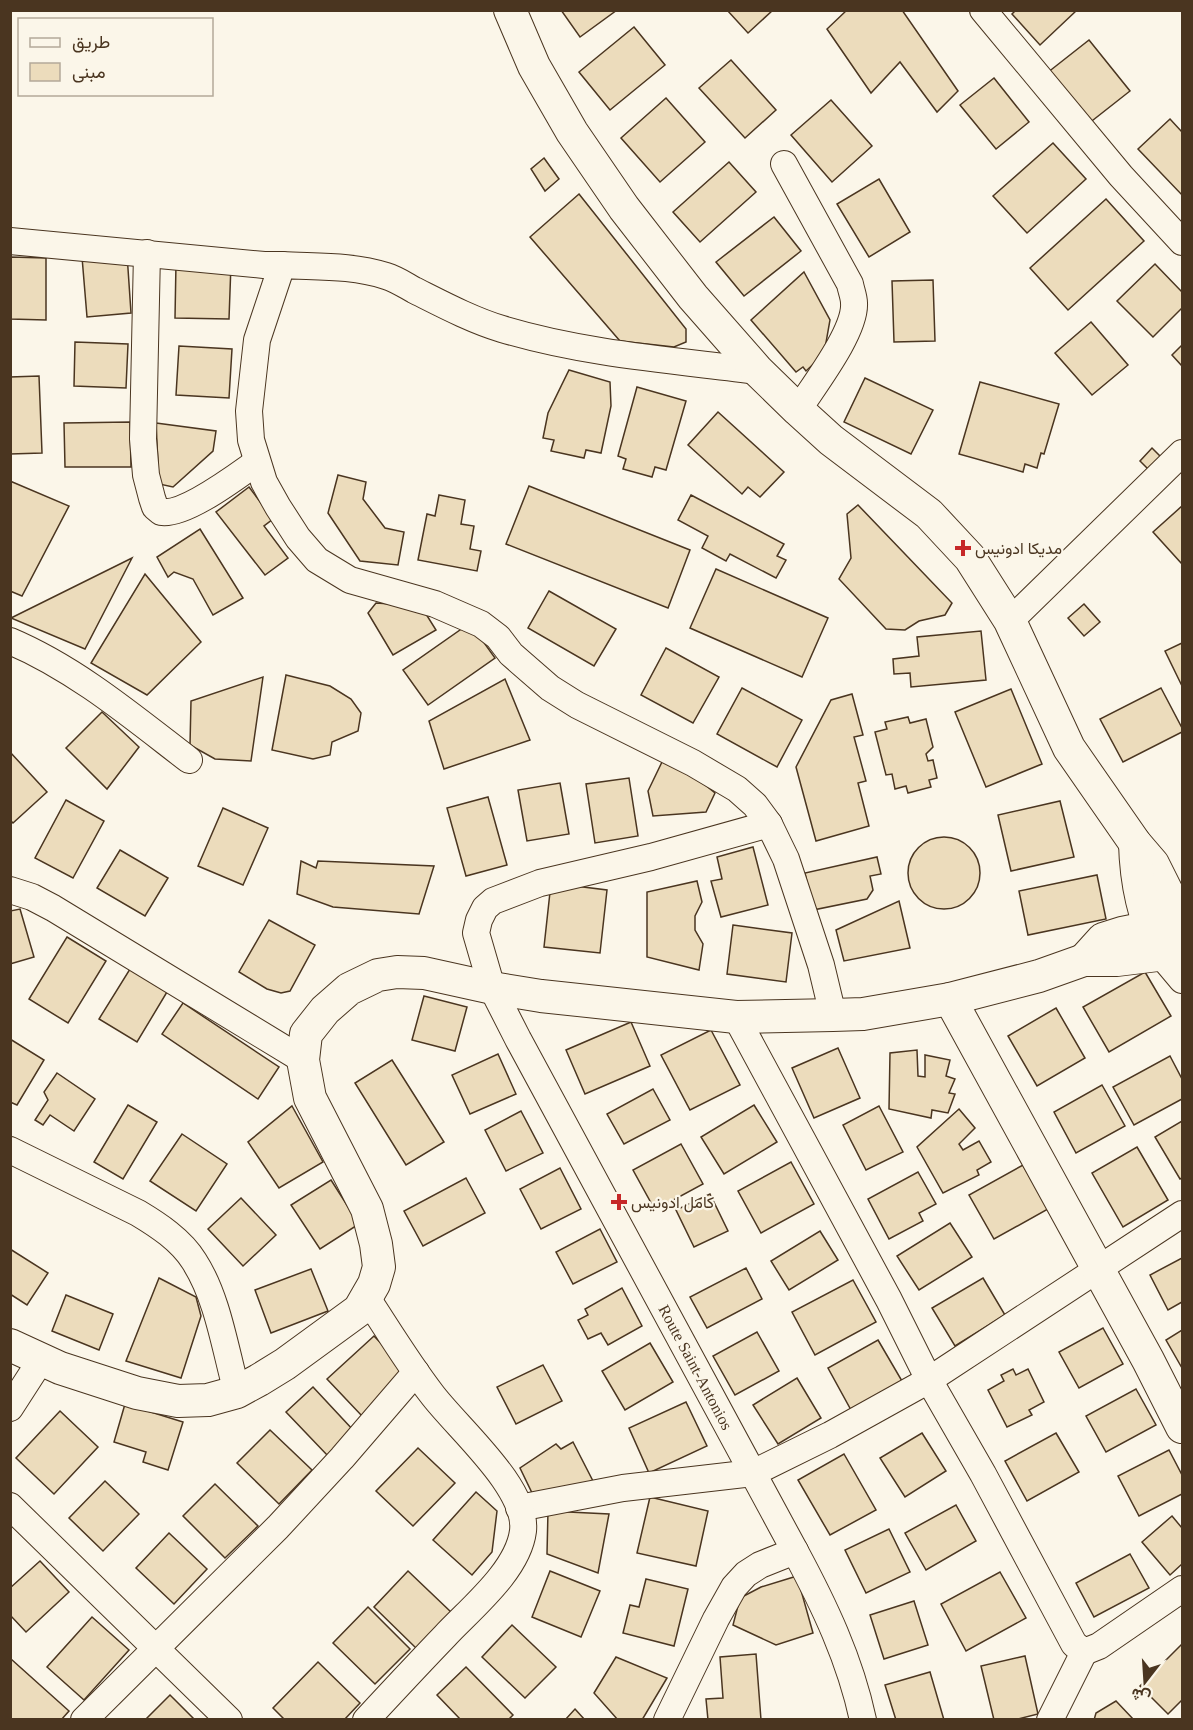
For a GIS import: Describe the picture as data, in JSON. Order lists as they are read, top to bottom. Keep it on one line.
{"streets":{"street":["Route Saint-Antonios"]},"places":{"health":["مديكا ادونيس","كامل ادونيس"]},"legend":["طريق","مبنى"],"north":"bottom"}
